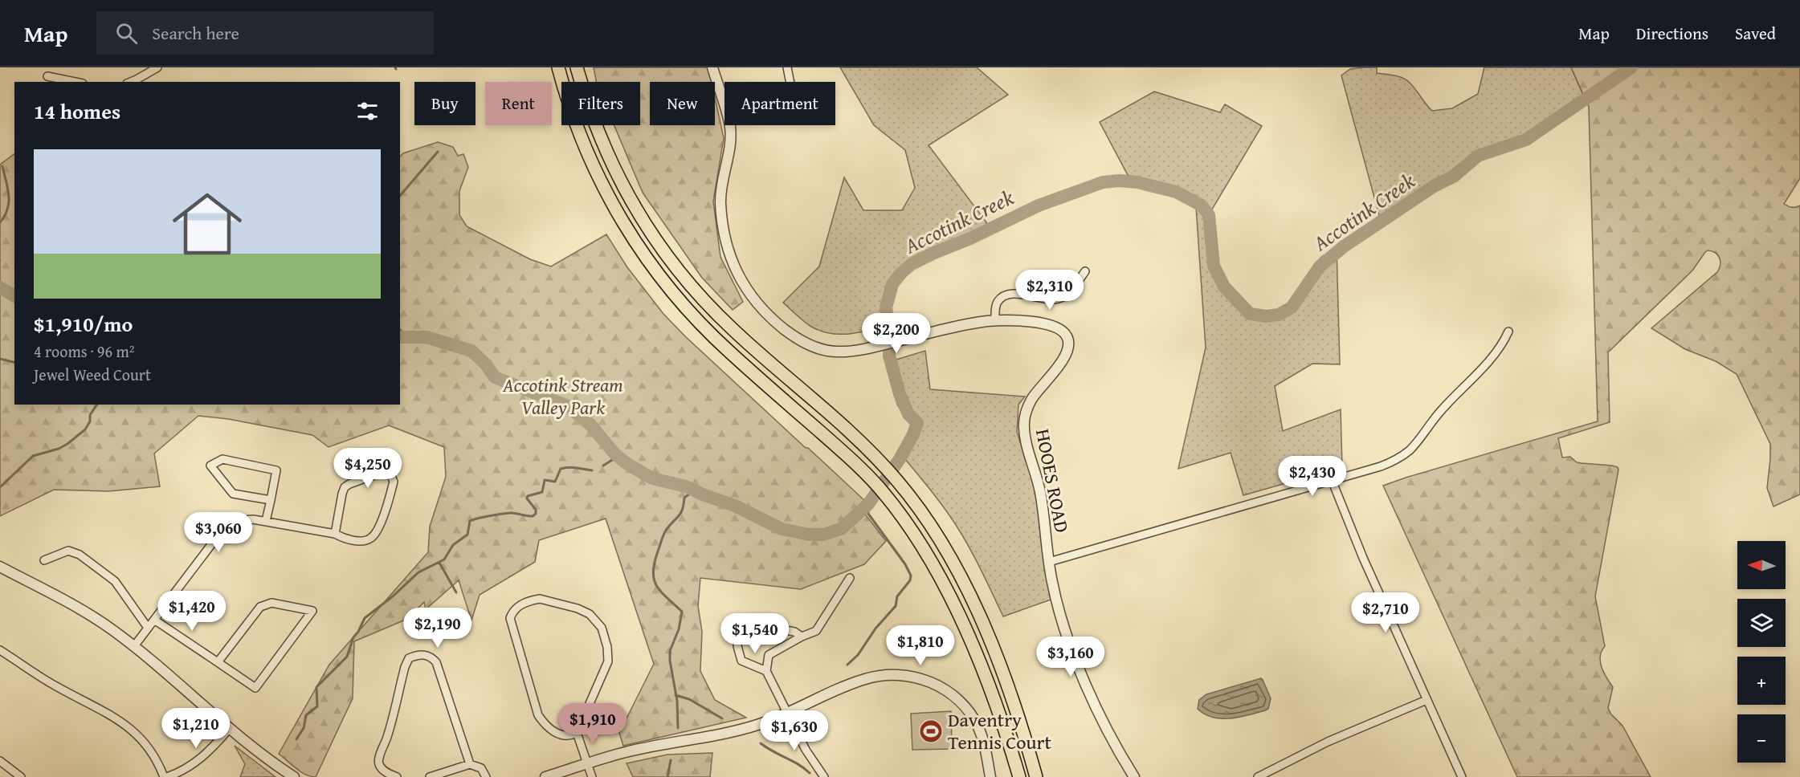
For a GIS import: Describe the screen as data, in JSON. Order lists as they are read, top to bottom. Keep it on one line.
{"streets":{"street":["HOOES ROAD"]},"water":["Accotink Creek"],"parks":["Accotink Stream Valley Park"],"places":{"sports":["Daventry Tennis Court"]},"north":"left","page":{"header":"Map","search":"Search here","nav":["Map","Directions","Saved"],"chip":["Buy","Rent","Filters","New","Apartment"],"heading":"14 homes","list":[{"name":"$1,910/mo","note":"4 rooms · 96 m² · Jewel Weed Court"}],"price":["$2,310","$2,200","$4,250","$2,430","$3,060","$1,420","$2,710","$2,190","$1,540","$1,810","$3,160","$1,910","$1,210","$1,630"],"map_buttons":["+","−"]}}
